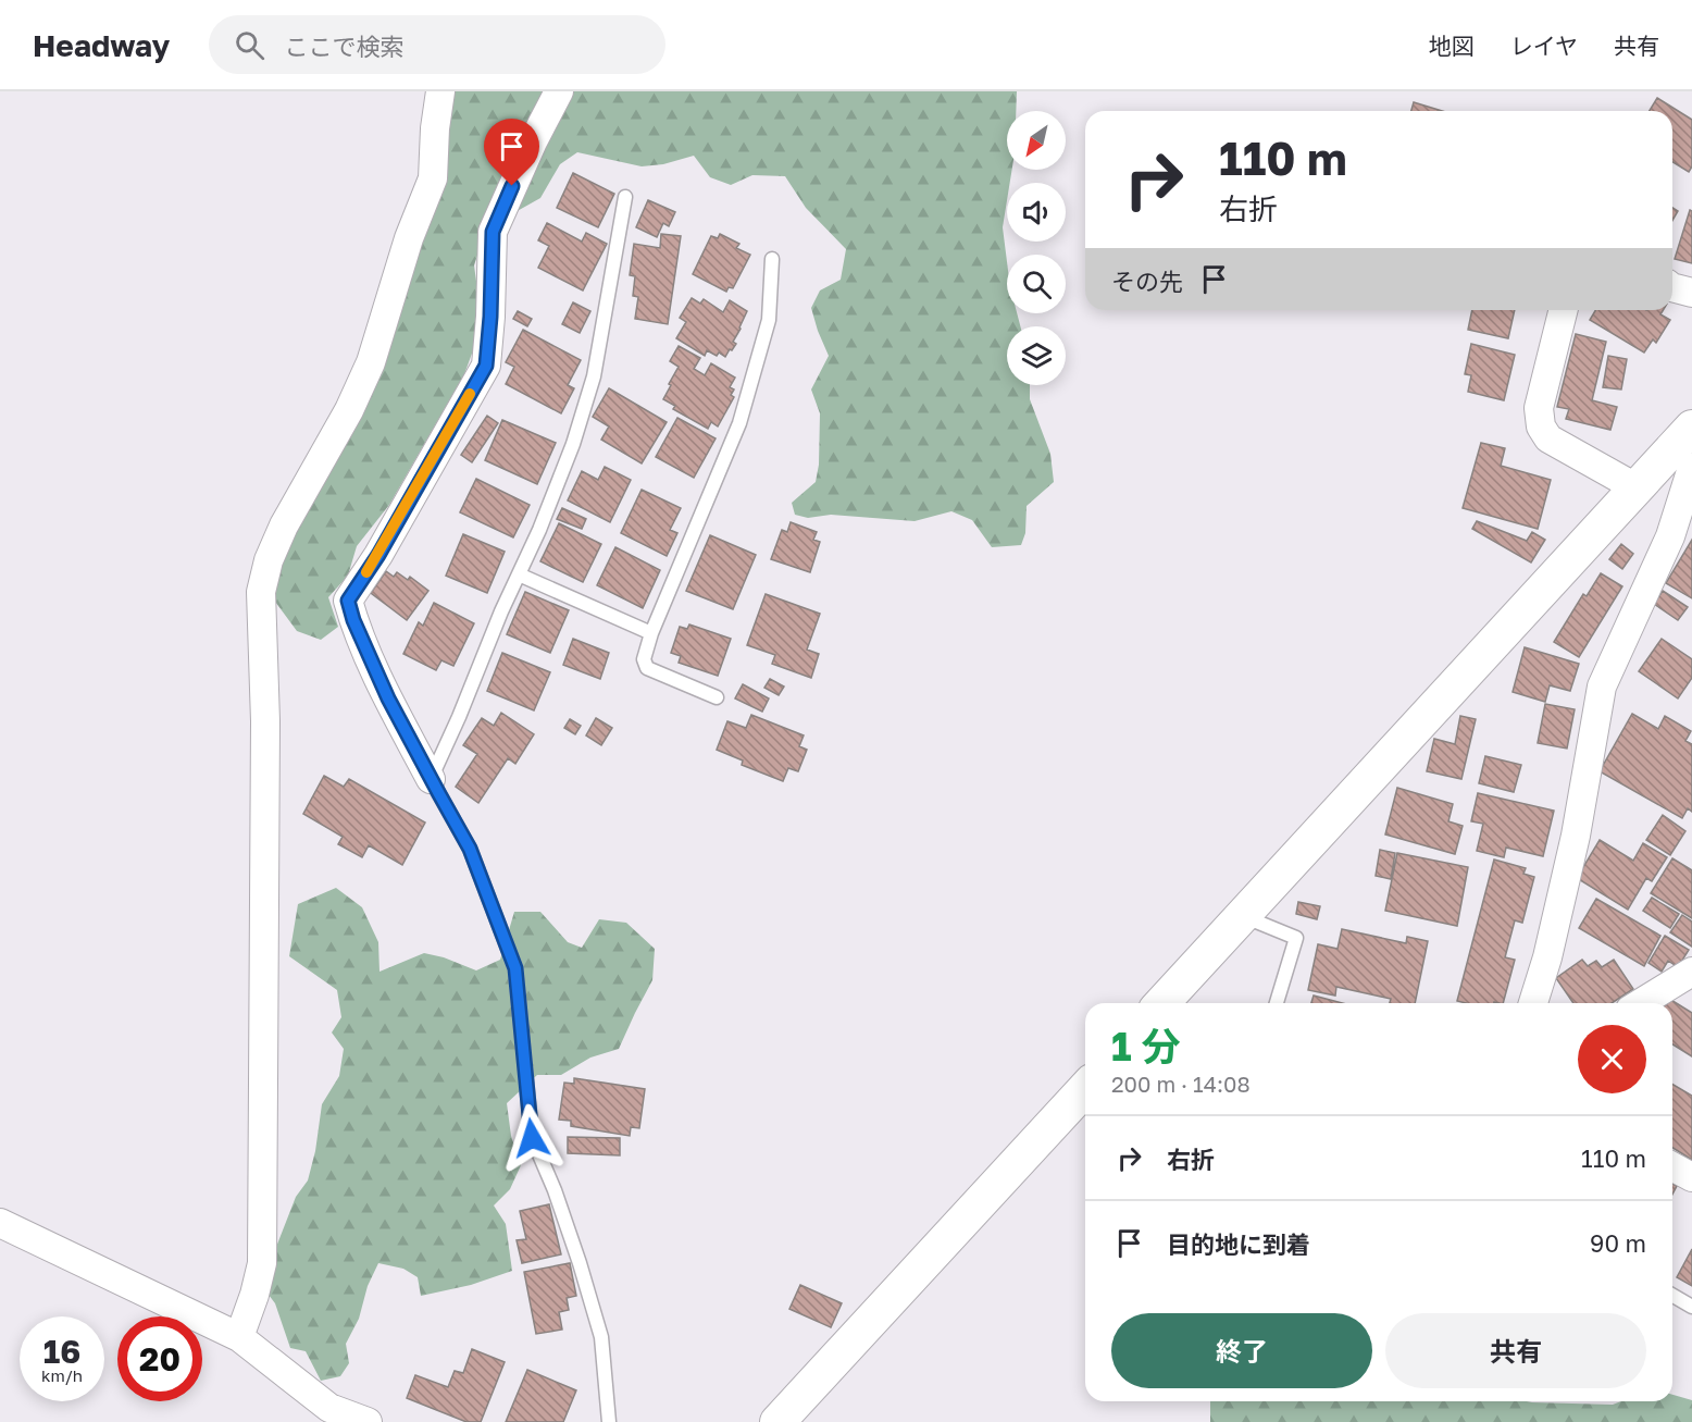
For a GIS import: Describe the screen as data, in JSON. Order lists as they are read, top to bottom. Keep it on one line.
{"north":"bottom left","page":{"header":"Headway","search":"ここで検索","nav":["地図","レイヤ","共有"],"turn":["110 m","右折"],"then":"その先","heading":["1 分","200 m · 14:08"],"list":[{"name":"右折","value":"110 m"},{"name":"目的地に到着","value":"90 m"}],"buttons":["終了","共有"],"speed":"16 km/h","limit":"20"}}
